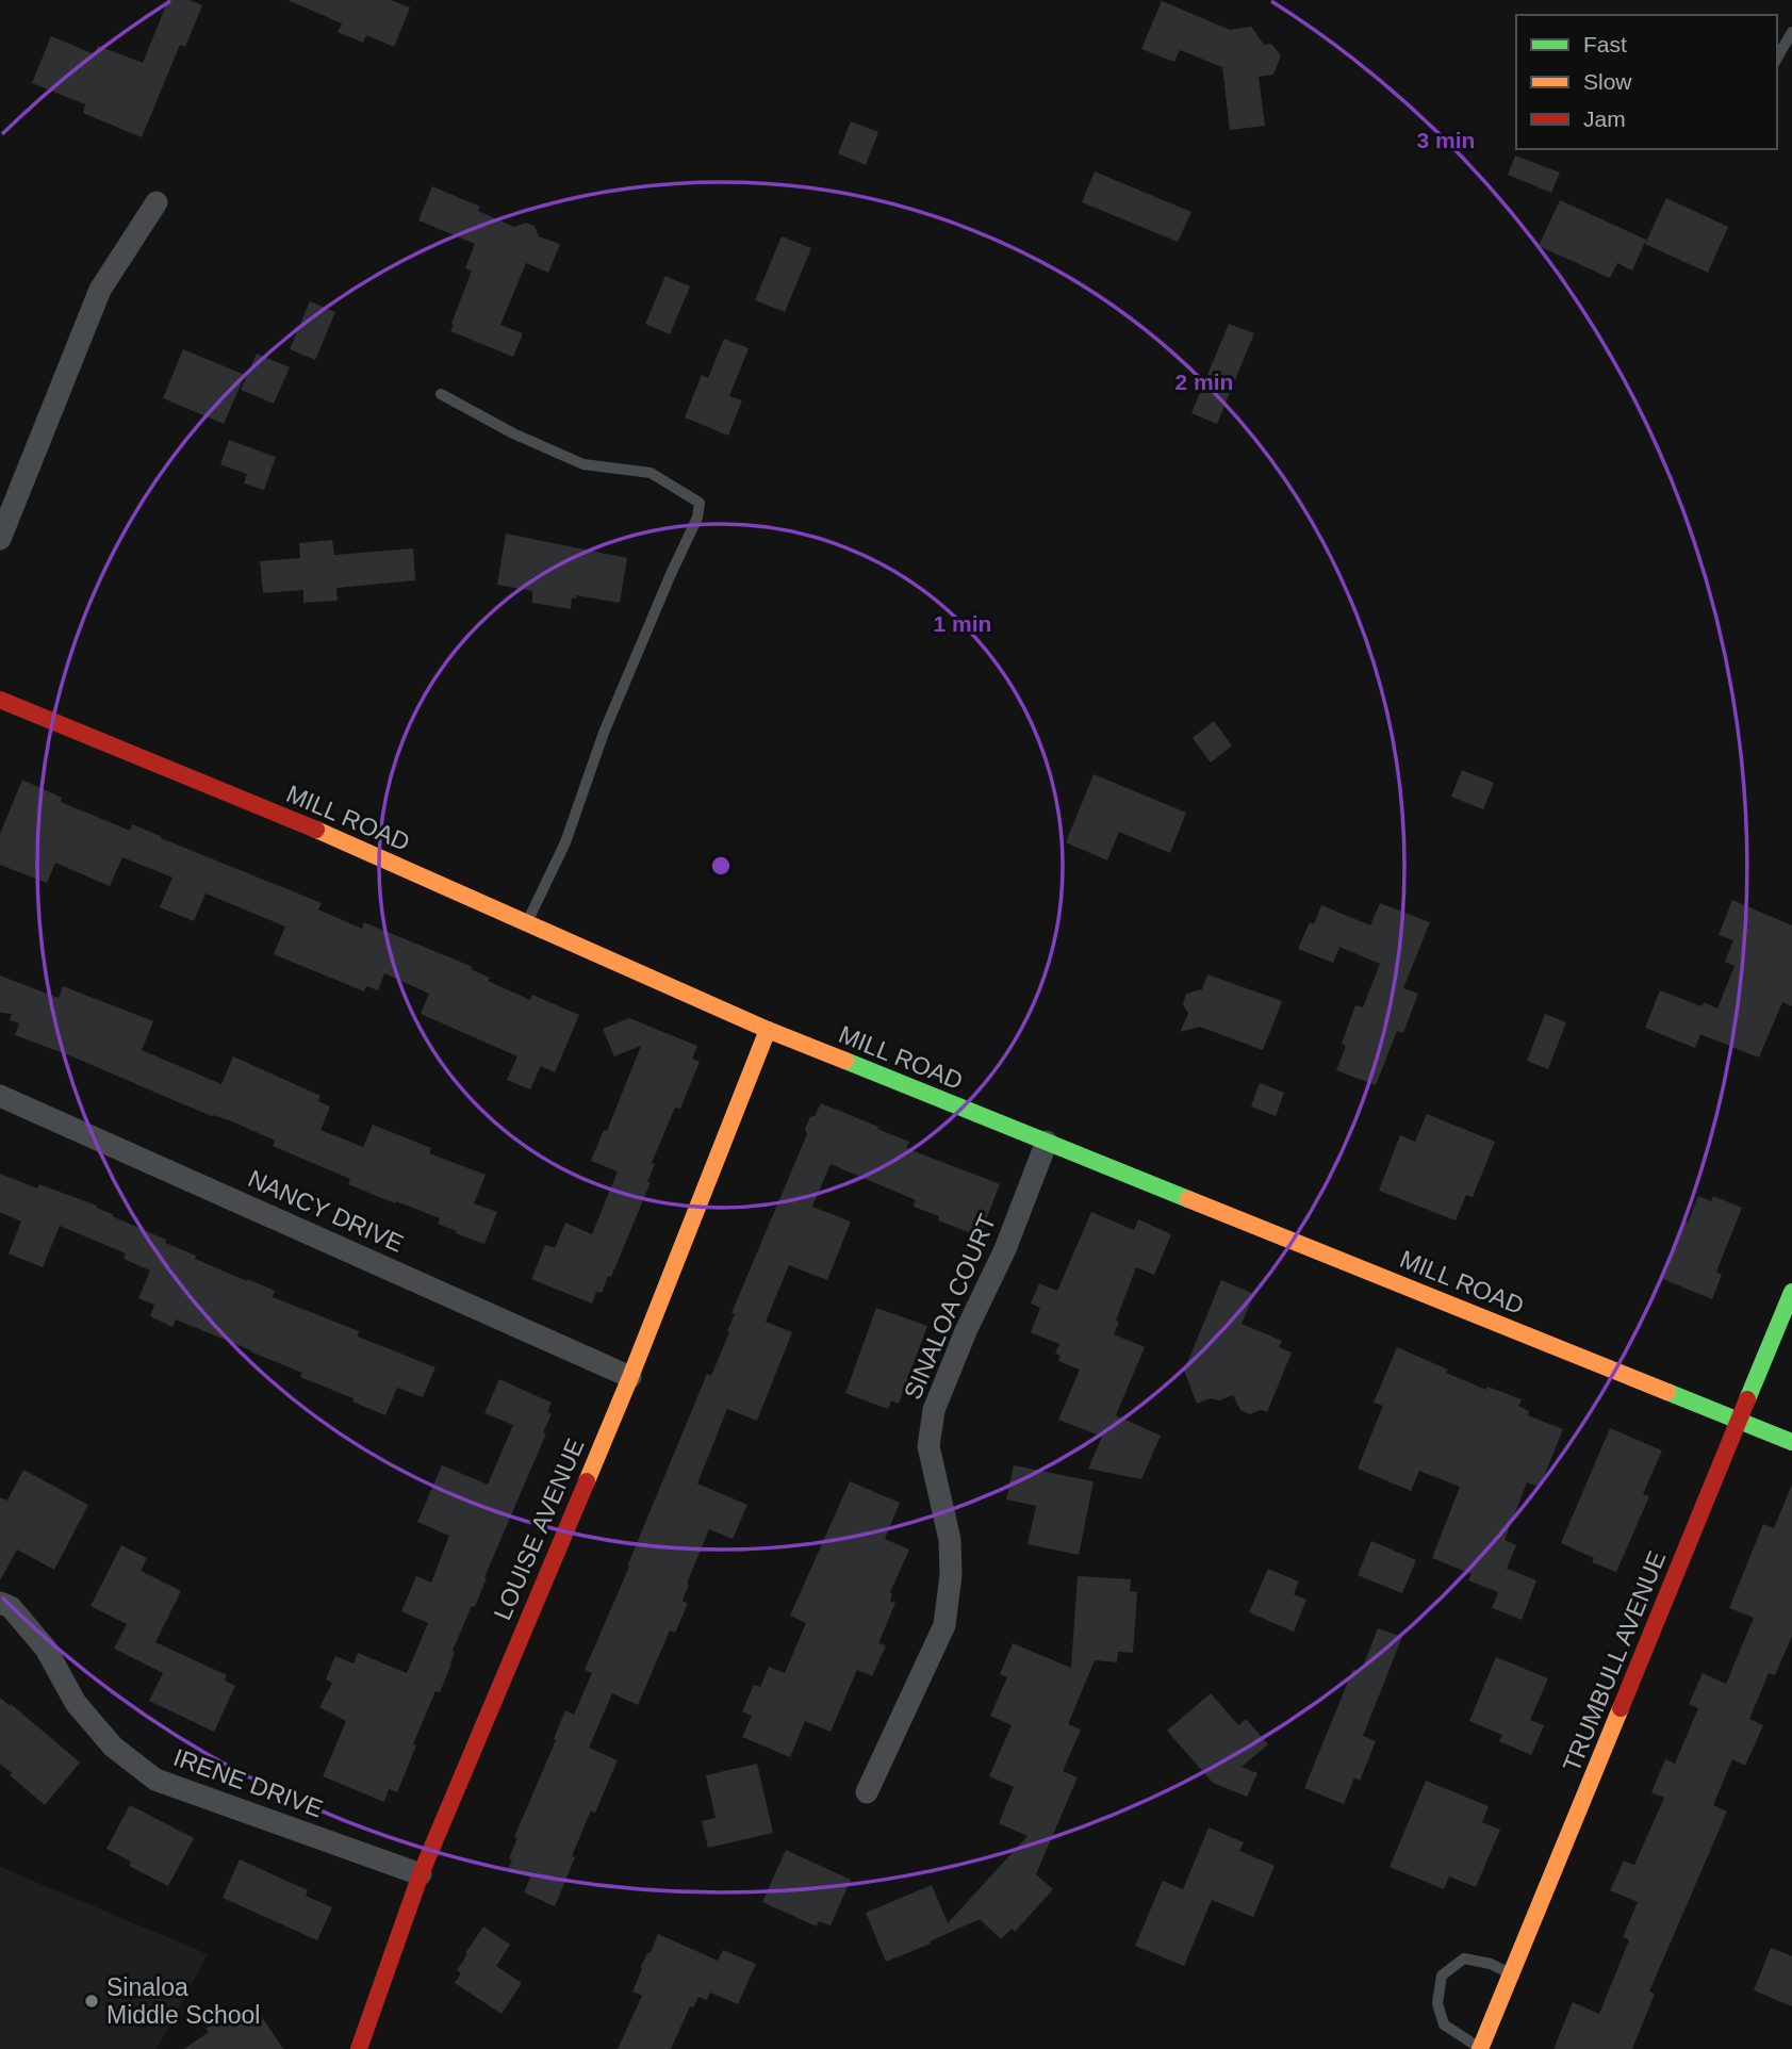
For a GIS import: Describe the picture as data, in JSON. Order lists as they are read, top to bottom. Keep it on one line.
{"streets":{"street":["MILL ROAD","NANCY DRIVE","SINALOA COURT","LOUISE AVENUE","TRUMBULL AVENUE","IRENE DRIVE"]},"crossings":[["MILL ROAD","SINALOA COURT"],["MILL ROAD","LOUISE AVENUE"],["MILL ROAD","TRUMBULL AVENUE"],["NANCY DRIVE","LOUISE AVENUE"],["LOUISE AVENUE","IRENE DRIVE"]],"places":["Sinaloa Middle School"],"legend":["Fast","Slow","Jam"],"rings":["3 min","2 min","1 min"]}
